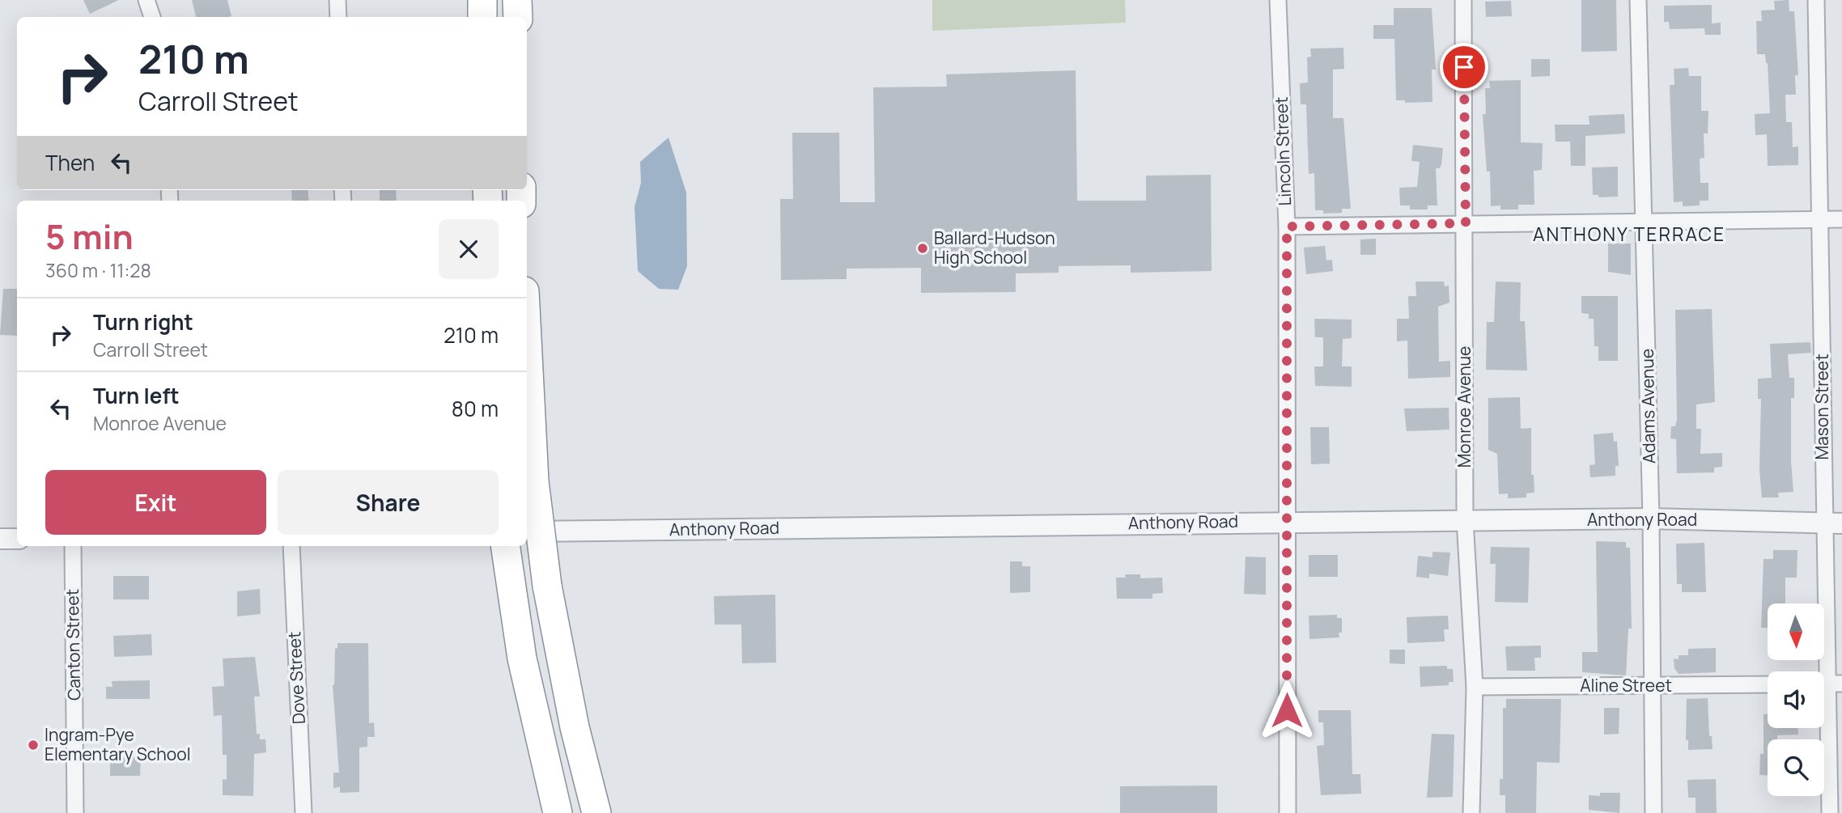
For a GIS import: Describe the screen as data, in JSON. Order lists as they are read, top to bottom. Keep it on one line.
{"streets":{"street":["Lincoln Street","Adams Avenue","Monroe Avenue","Mason Street","Anthony Road","Canton Street","Dove Street","Aline Street"]},"crossings":[["Lincoln Street","Anthony Road"],["Adams Avenue","Anthony Road"],["Adams Avenue","Aline Street"],["Monroe Avenue","Anthony Road"],["Monroe Avenue","Aline Street"],["Mason Street","Anthony Road"]],"districts":["ANTHONY TERRACE"],"places":["Ballard-Hudson High School","Ingram-Pye Elementary School"],"north":"bottom","page":{"turn":["210 m","Carroll Street"],"then":"Then","heading":["5 min","360 m · 11:28"],"list":[{"name":"Turn right","note":"Carroll Street","value":"210 m"},{"name":"Turn left","note":"Monroe Avenue","value":"80 m"}],"buttons":["Exit","Share"]}}
